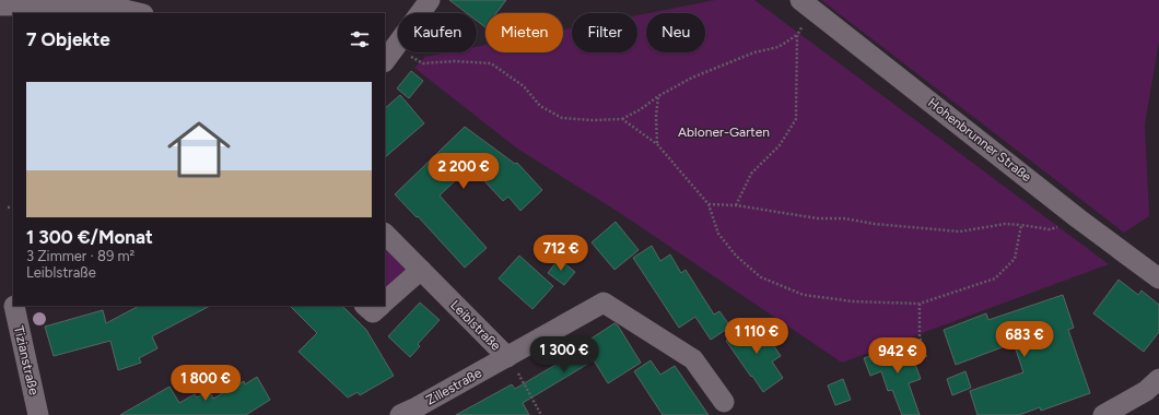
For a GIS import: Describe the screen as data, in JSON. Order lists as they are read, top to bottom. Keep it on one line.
{"streets":{"street":["Hohenbrunner Straße","Leiblstraße","Tizianstraße","Zillestraße"]},"crossings":[["Leiblstraße","Zillestraße"]],"parks":["Abloner-Garten"],"page":{"chip":["Kaufen","Mieten","Filter","Neu"],"heading":"7 Objekte","list":[{"name":"1 300 €/Monat","note":"3 Zimmer · 89 m² · Leiblstraße"}],"price":["2 200 €","712 €","1 110 €","683 €","1 300 €","942 €","1 800 €"]}}
